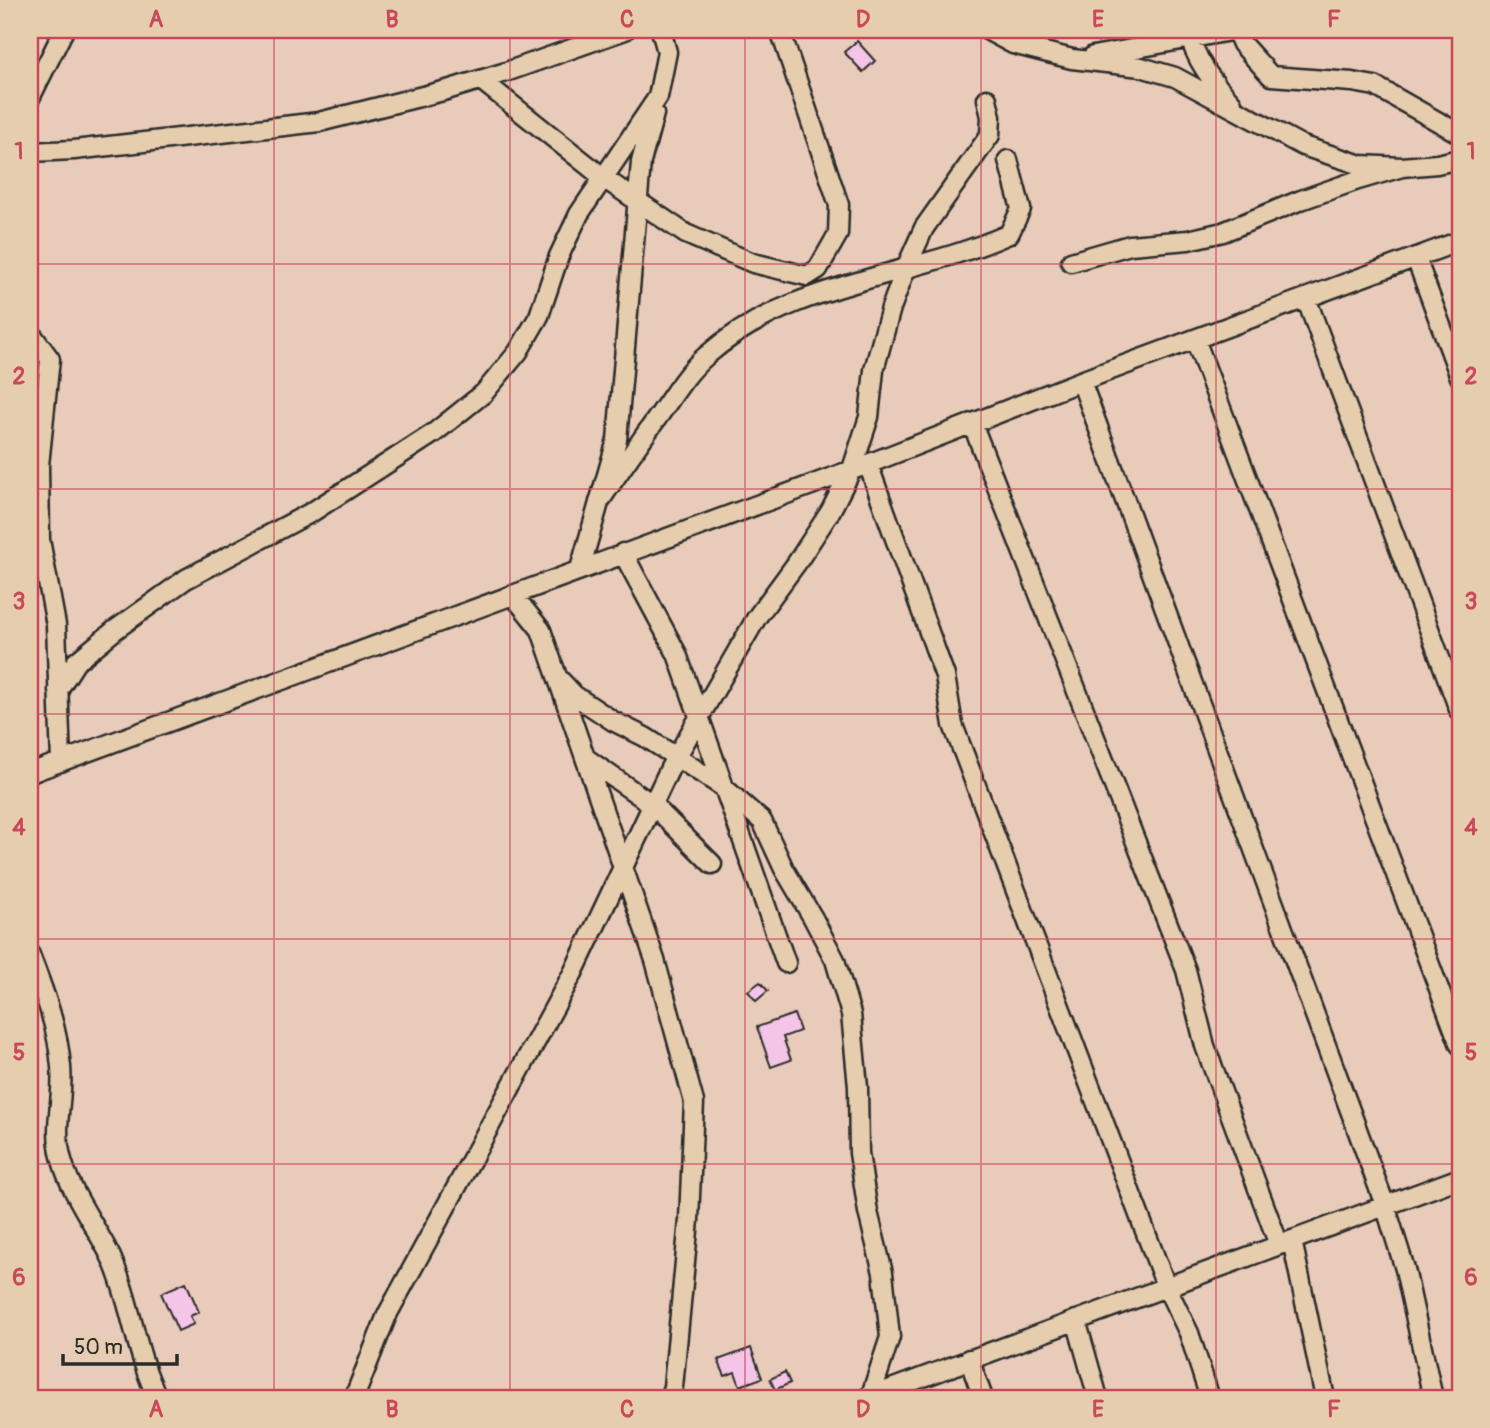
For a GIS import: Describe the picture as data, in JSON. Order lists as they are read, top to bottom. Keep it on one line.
{"scale_bar":"50 m","grid":{"columns":["A","B","C","D","E","F"],"rows":["1","2","3","4","5","6"]}}
